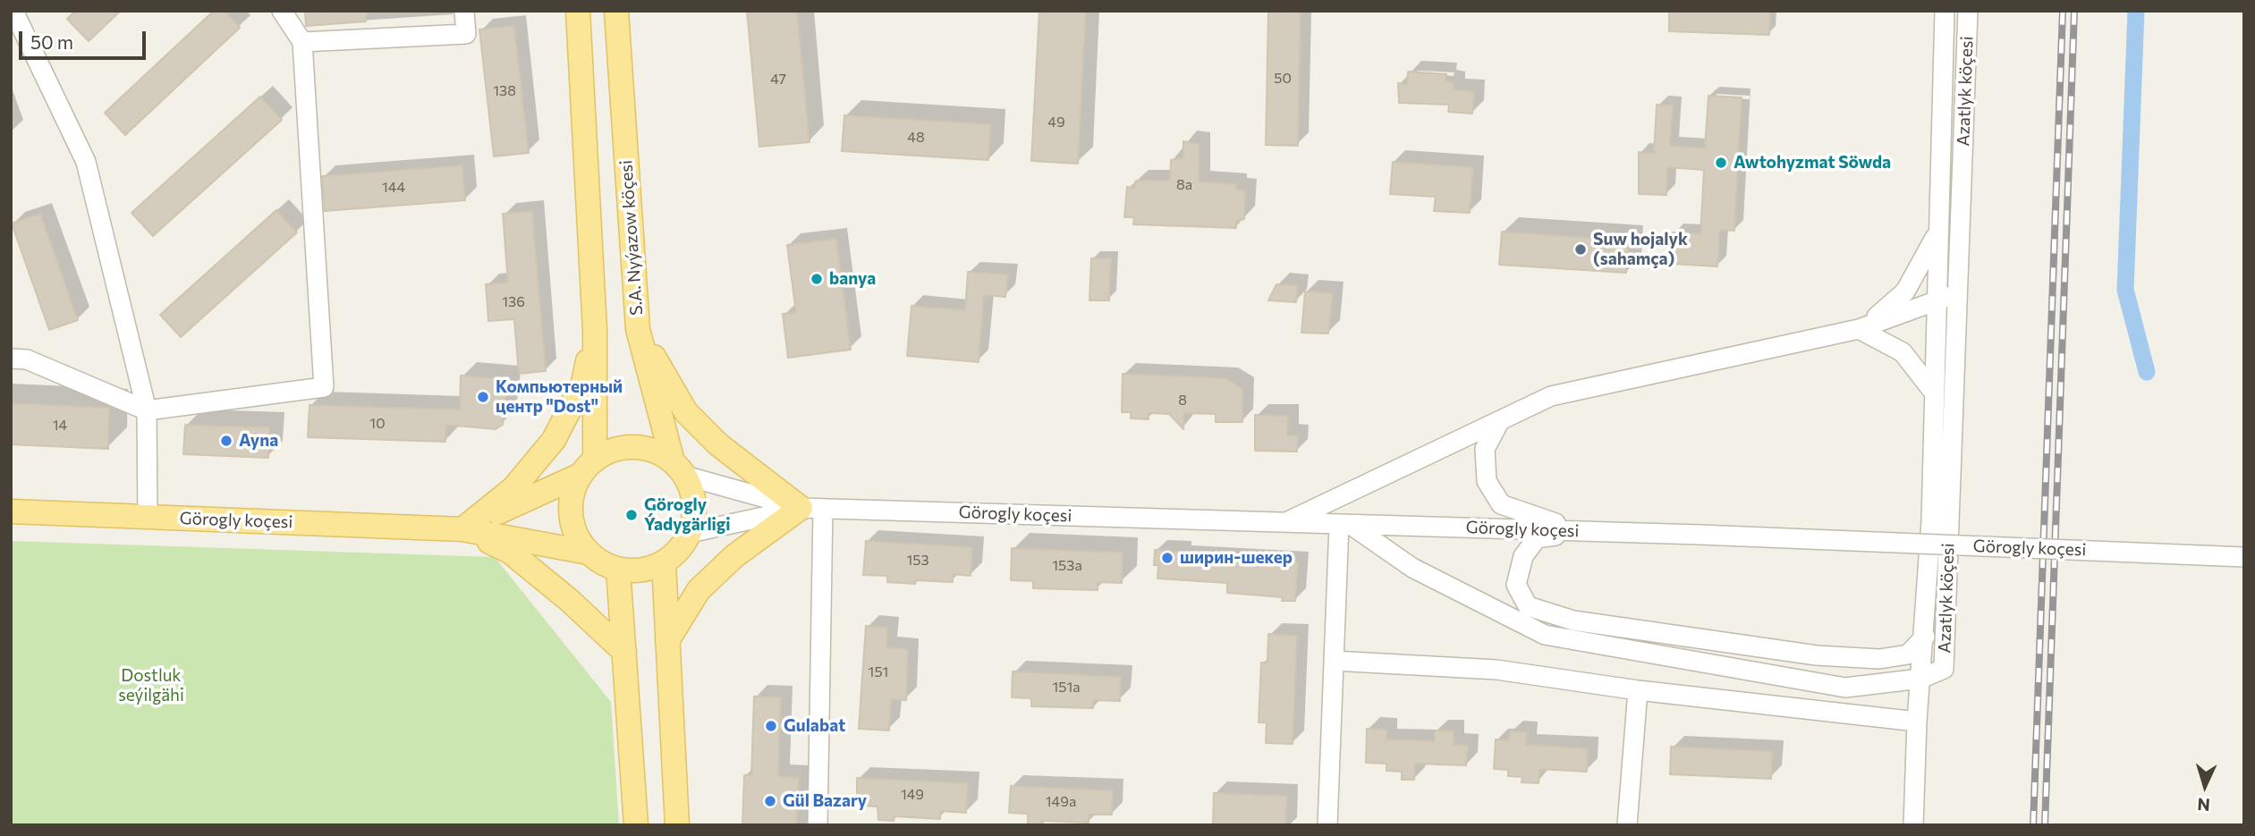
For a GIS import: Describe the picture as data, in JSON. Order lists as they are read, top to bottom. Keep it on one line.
{"streets":{"main road":["S.A. Nyýazow köçesi","Görogly koçesi"],"street":["Azatlyk köçesi"]},"crossings":[["Azatlyk köçesi","Görogly koçesi"],["S.A. Nyýazow köçesi","Görogly koçesi"]],"parks":["Dostluk seýilgähi"],"places":["Awtohyzmat Söwda","Suw hojalyk (sahamça)","banya","Компьютерный центр \"Dost\"","Ayna","Görogly Ýadygärligi","ширин-шекер","Gulabat","Gül Bazary"],"house_numbers":["50","47","138","49","48","8a","144","136","8","10","14","153","153а","151","151a","149","149a"],"scale_bar":"50 m","north":"bottom"}
